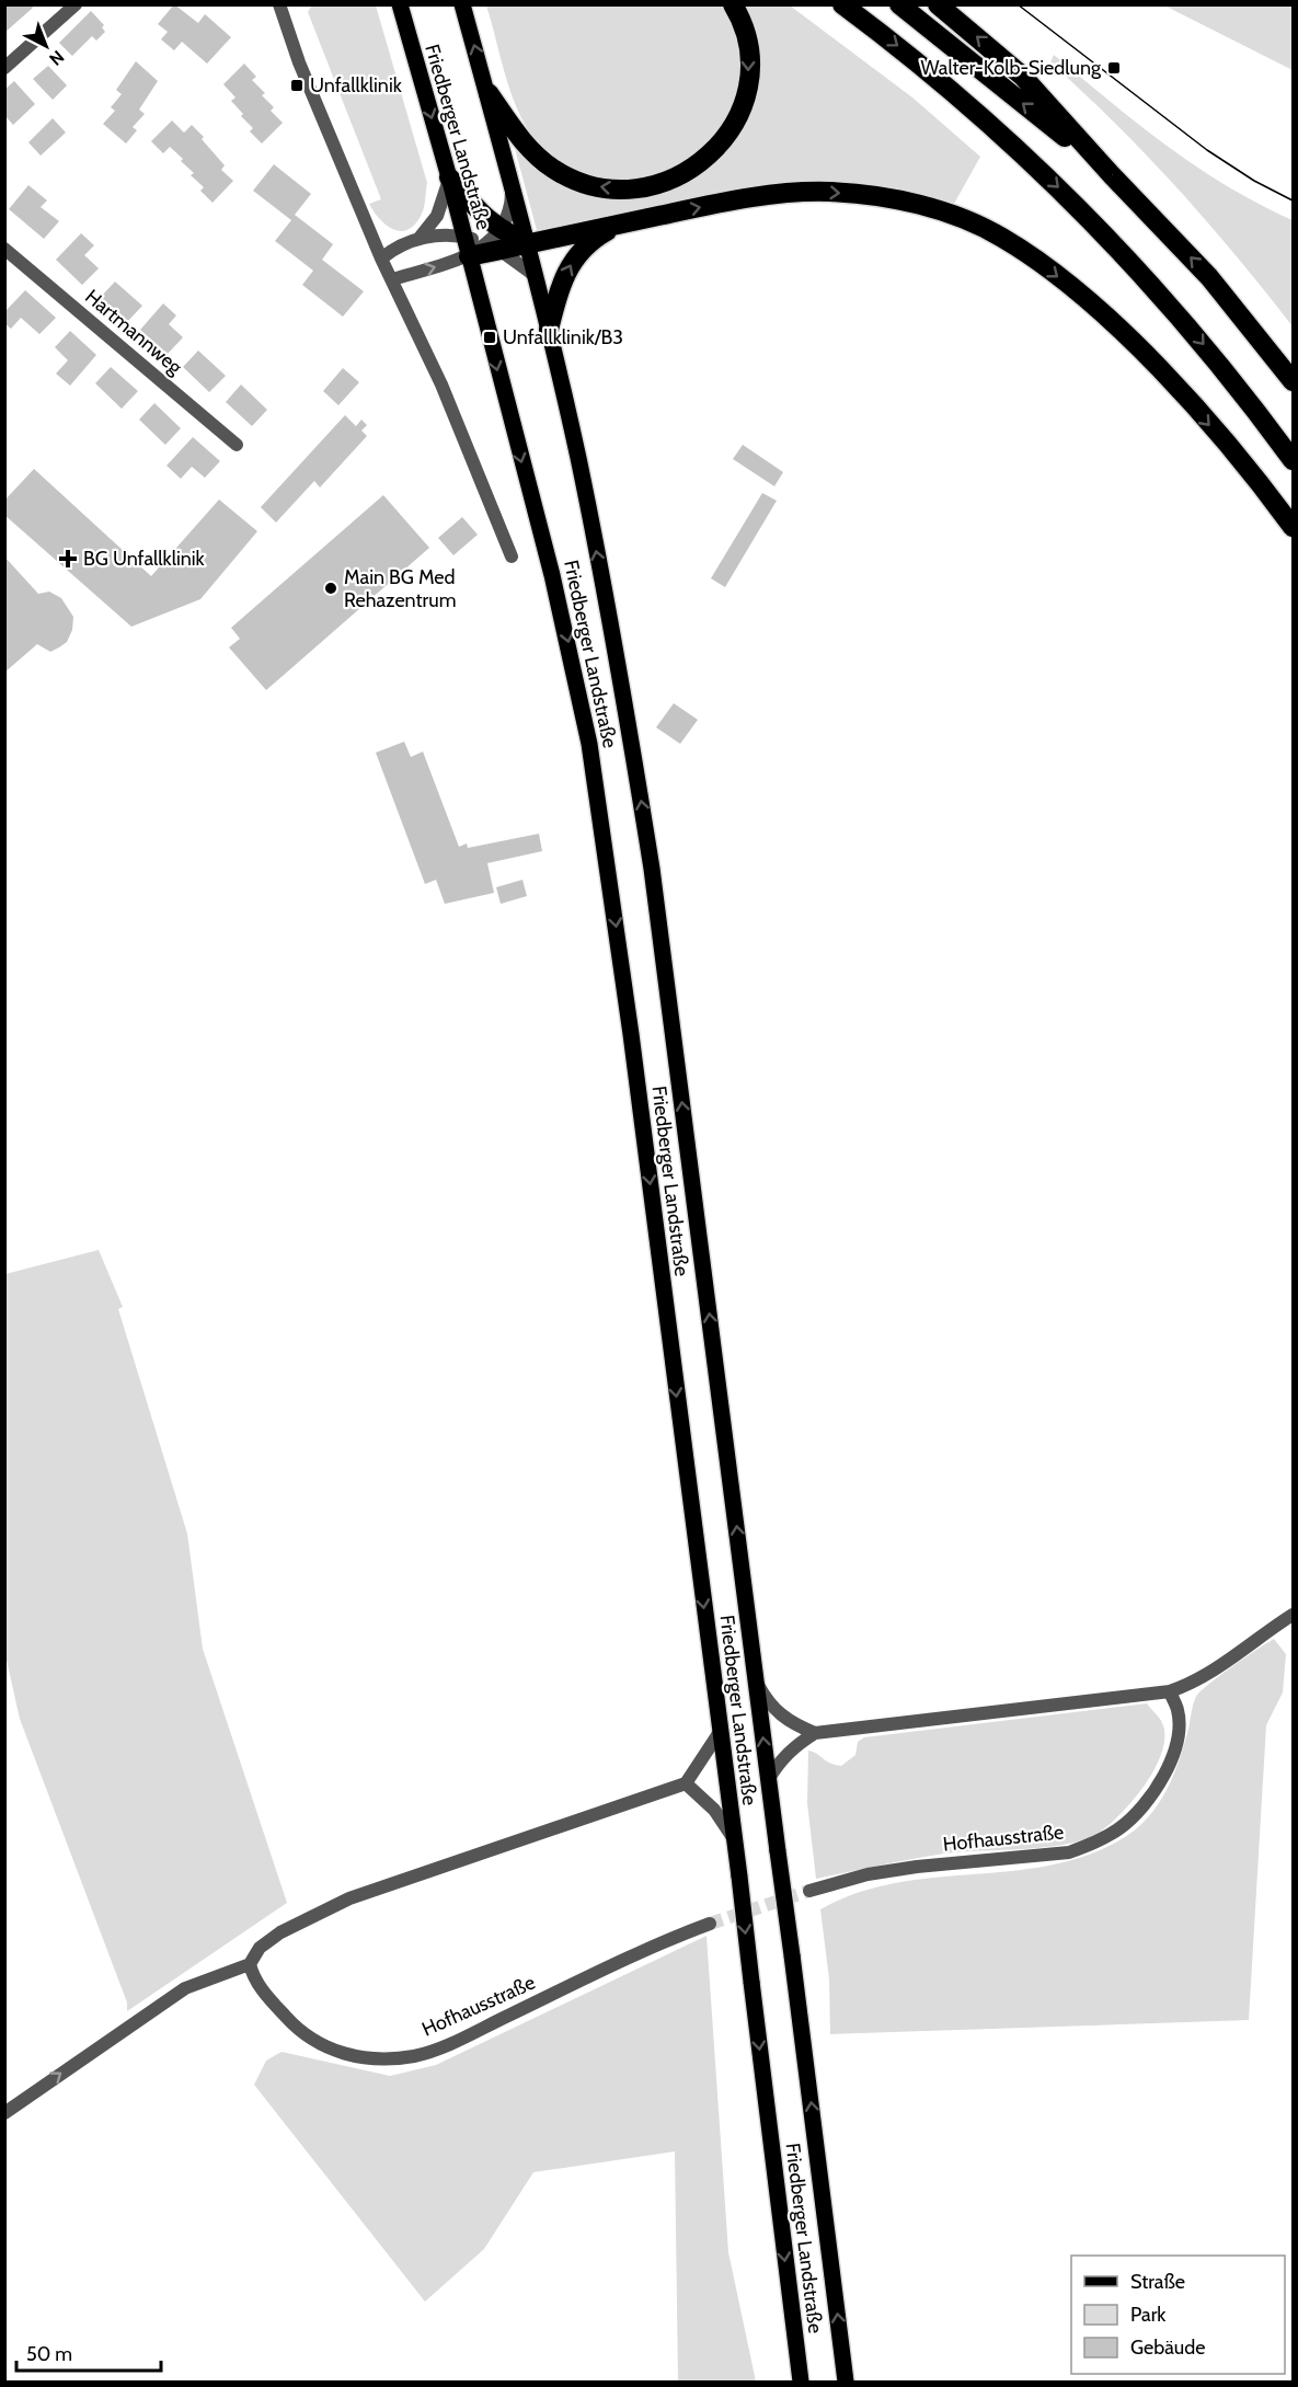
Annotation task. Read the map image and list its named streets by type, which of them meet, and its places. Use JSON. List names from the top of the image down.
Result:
{
  "streets": {
    "main road": ["Friedberger Landstraße"],
    "street": ["Hartmannweg", "Hofhausstraße"]
  },
  "places": {
    "transit": ["Walter-Kolb-Siedlung", "Unfallklinik", "Unfallklinik/B3"],
    "health": ["BG Unfallklinik"],
    "other": ["Main BG Med Rehazentrum"]
  },
  "legend": ["Straße", "Park", "Gebäude"],
  "scale_bar": "50 m",
  "north": "bottom right"
}
